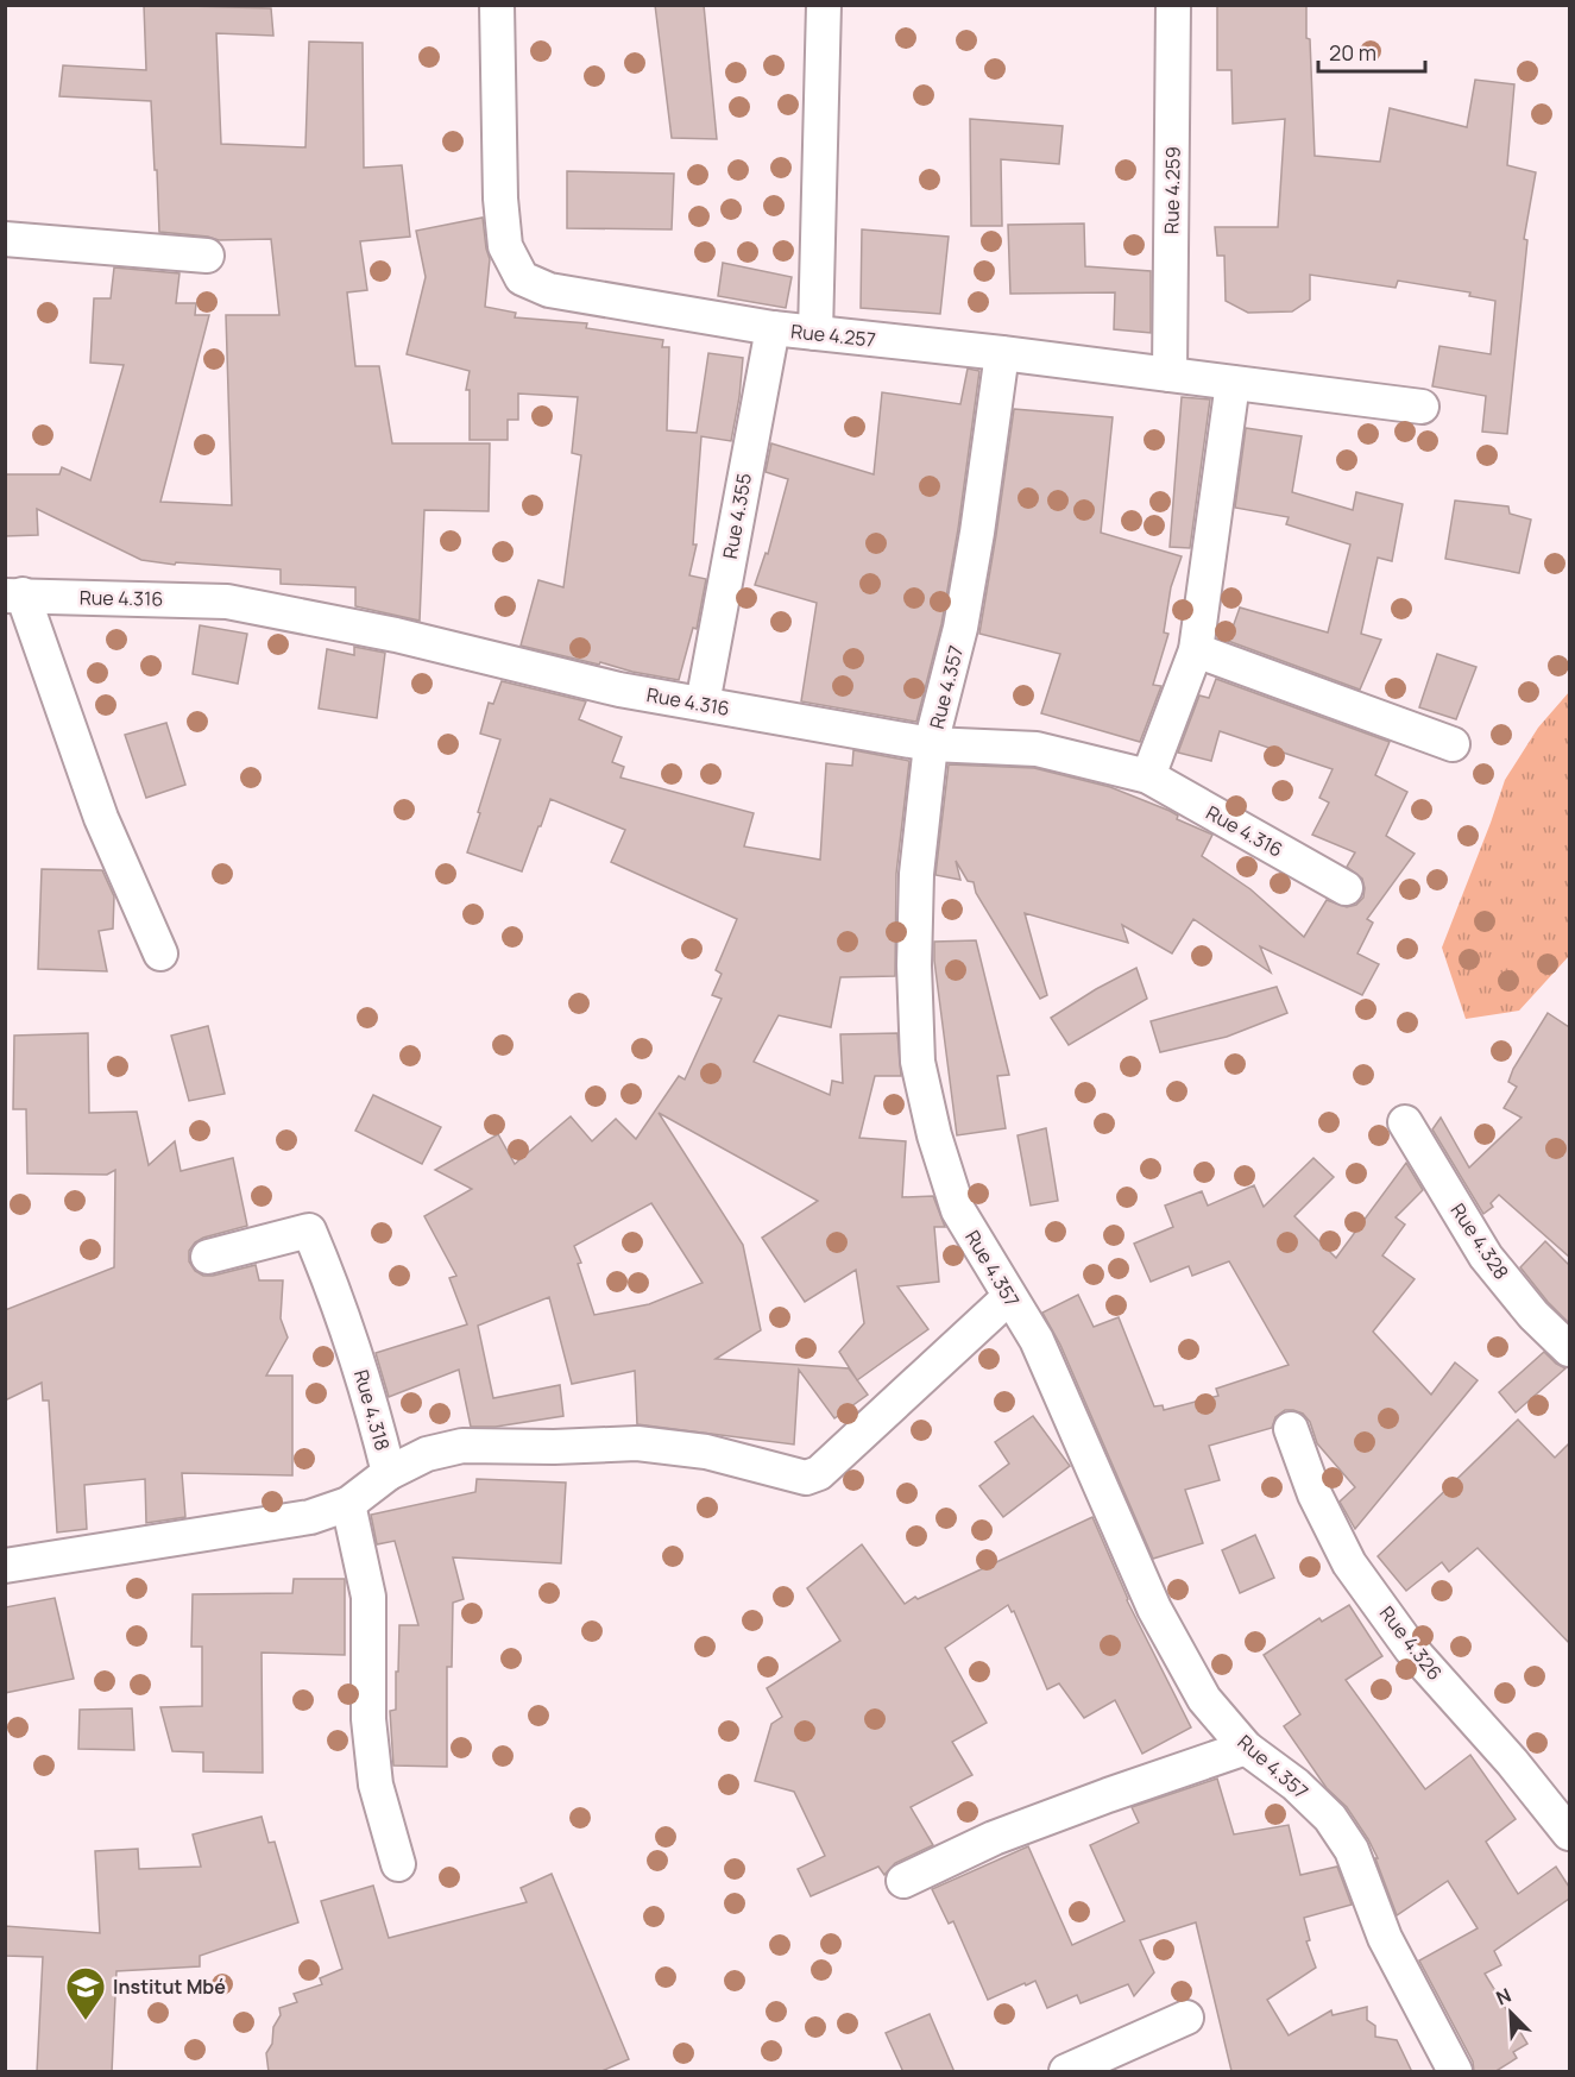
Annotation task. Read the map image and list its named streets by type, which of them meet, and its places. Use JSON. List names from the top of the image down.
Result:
{
  "streets": {
    "street": [
      "Rue 4.259",
      "Rue 4.257",
      "Rue 4.355",
      "Rue 4.316",
      "Rue 4.357",
      "Rue 4.328",
      "Rue 4.318",
      "Rue 4.326"
    ]
  },
  "crossings": [
    ["Rue 4.259", "Rue 4.257"],
    ["Rue 4.257", "Rue 4.355"],
    ["Rue 4.257", "Rue 4.357"],
    ["Rue 4.355", "Rue 4.316"],
    ["Rue 4.316", "Rue 4.357"]
  ],
  "places": {
    "school or university": ["Institut Mbé"]
  },
  "scale_bar": "20 m",
  "north": "top left"
}
